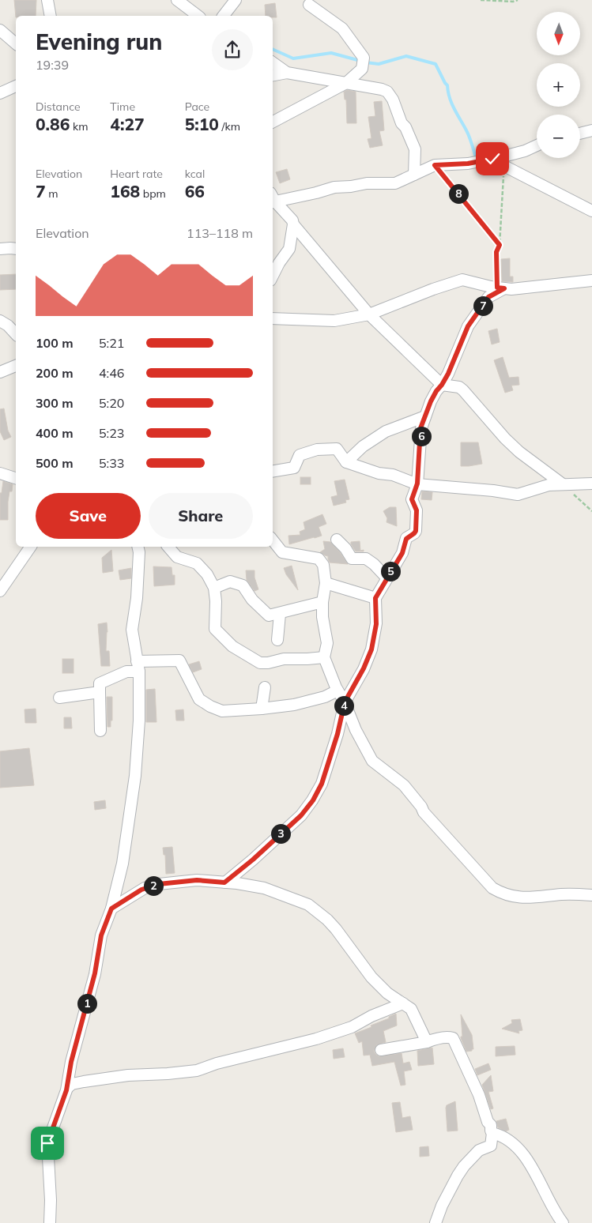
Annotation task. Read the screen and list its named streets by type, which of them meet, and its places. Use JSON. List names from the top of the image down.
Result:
{
  "north": "bottom",
  "page": {
    "map_buttons": ["+", "−"],
    "heading": ["Evening run", "19:39"],
    "stats": [
      ["Distance", "0.86 km"],
      ["Time", "4:27"],
      ["Pace", "5:10 /km"],
      ["Elevation", "7 m"],
      ["Heart rate", "168 bpm"],
      ["kcal", "66"]
    ],
    "pins": [
      "8",
      "7",
      "6",
      "5",
      "4",
      "3",
      "2",
      "1"
    ],
    "chart": ["Elevation", "113–118 m"],
    "list": [
      {
        "name": "100 m",
        "note": "5:21"
      },
      {
        "name": "200 m",
        "note": "4:46"
      },
      {
        "name": "300 m",
        "note": "5:20"
      },
      {
        "name": "400 m",
        "note": "5:23"
      },
      {
        "name": "500 m",
        "note": "5:33"
      }
    ],
    "buttons": ["Save", "Share"]
  }
}
